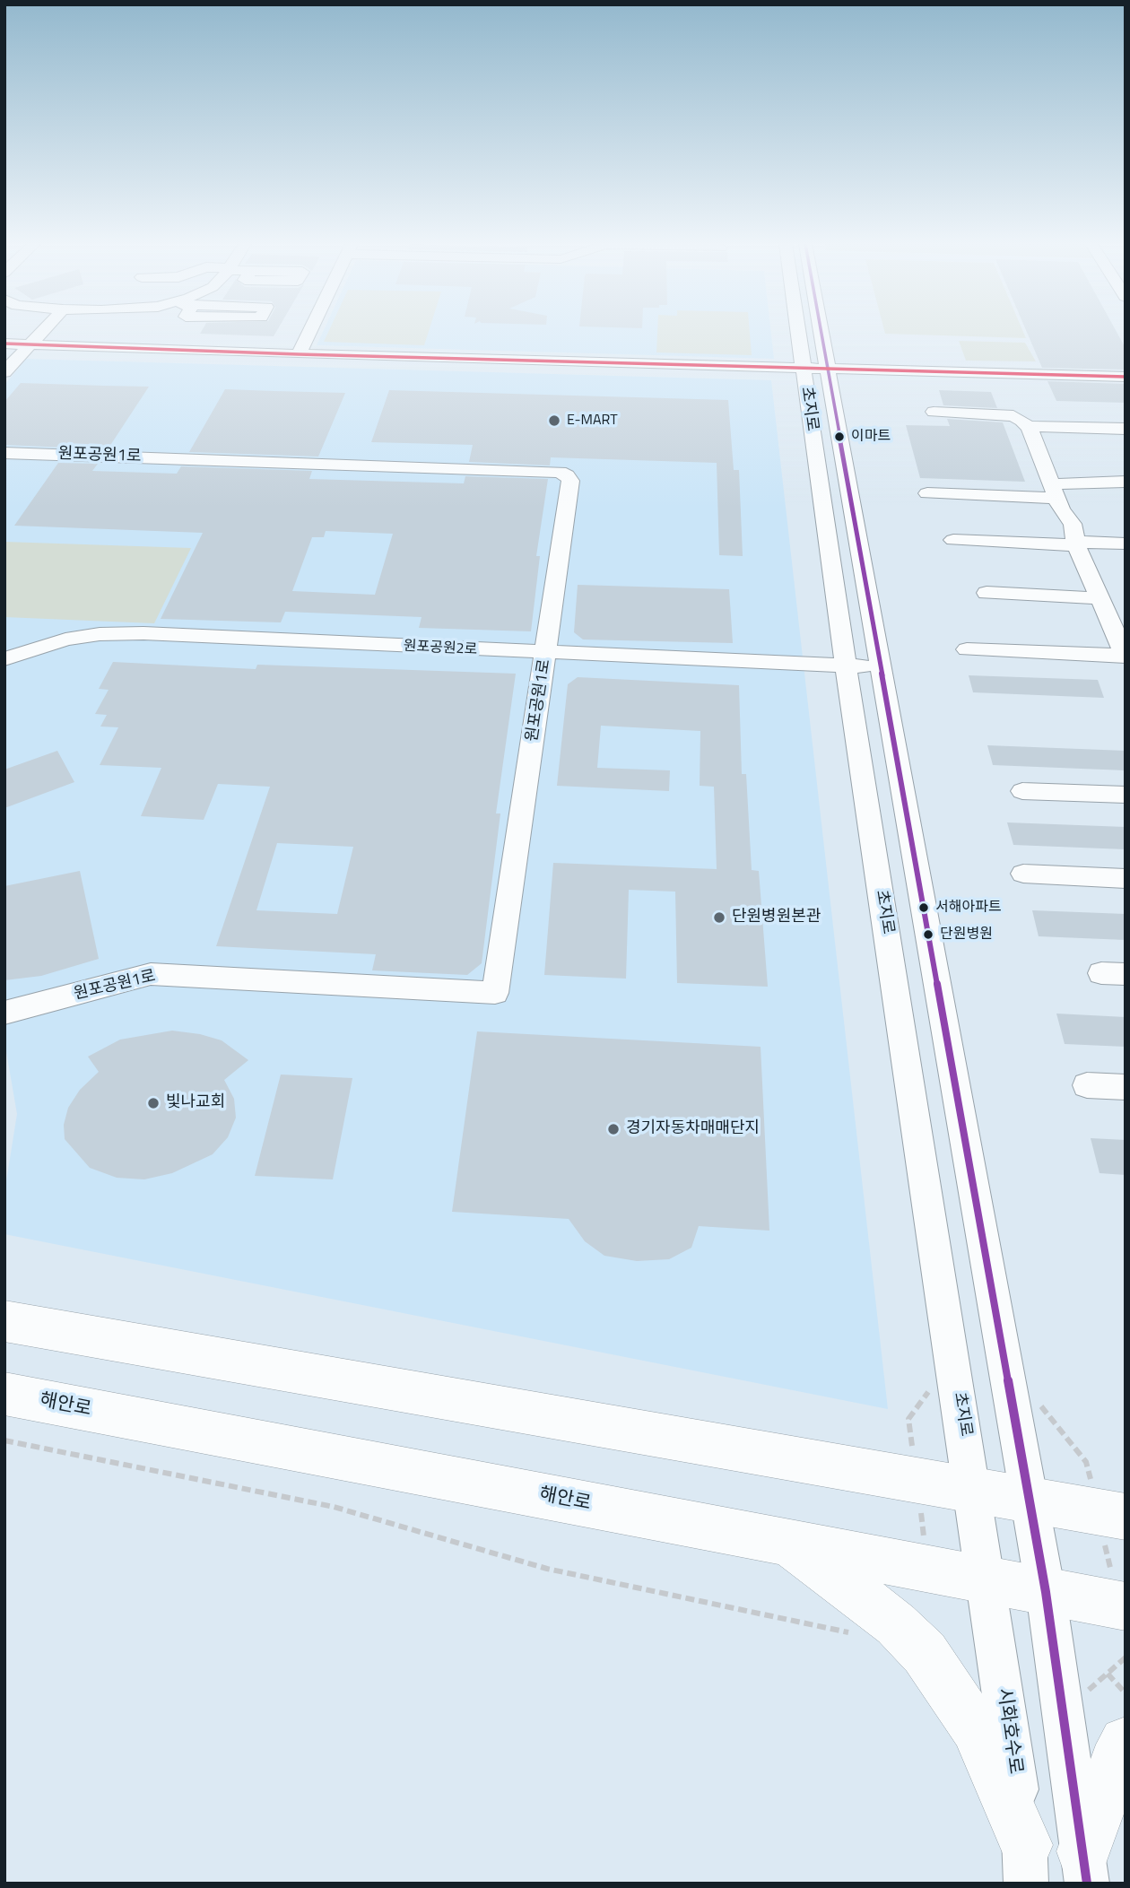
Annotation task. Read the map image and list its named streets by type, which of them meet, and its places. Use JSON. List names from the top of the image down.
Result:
{
  "streets": {
    "main road": ["해안로"],
    "street": [
      "초지로",
      "원포공원1로",
      "원포공원2로",
      "시화호수로"
    ]
  },
  "crossings": [
    ["초지로", "원포공원2로"],
    ["초지로", "해안로"],
    ["초지로", "시화호수로"],
    ["원포공원1로", "원포공원2로"],
    ["해안로", "시화호수로"]
  ],
  "places": [
    "E-MART",
    "이마트",
    "서해아파트",
    "단원병원본관",
    "단원병원",
    "빛나교회",
    "경기자동차매매단지"
  ]
}
